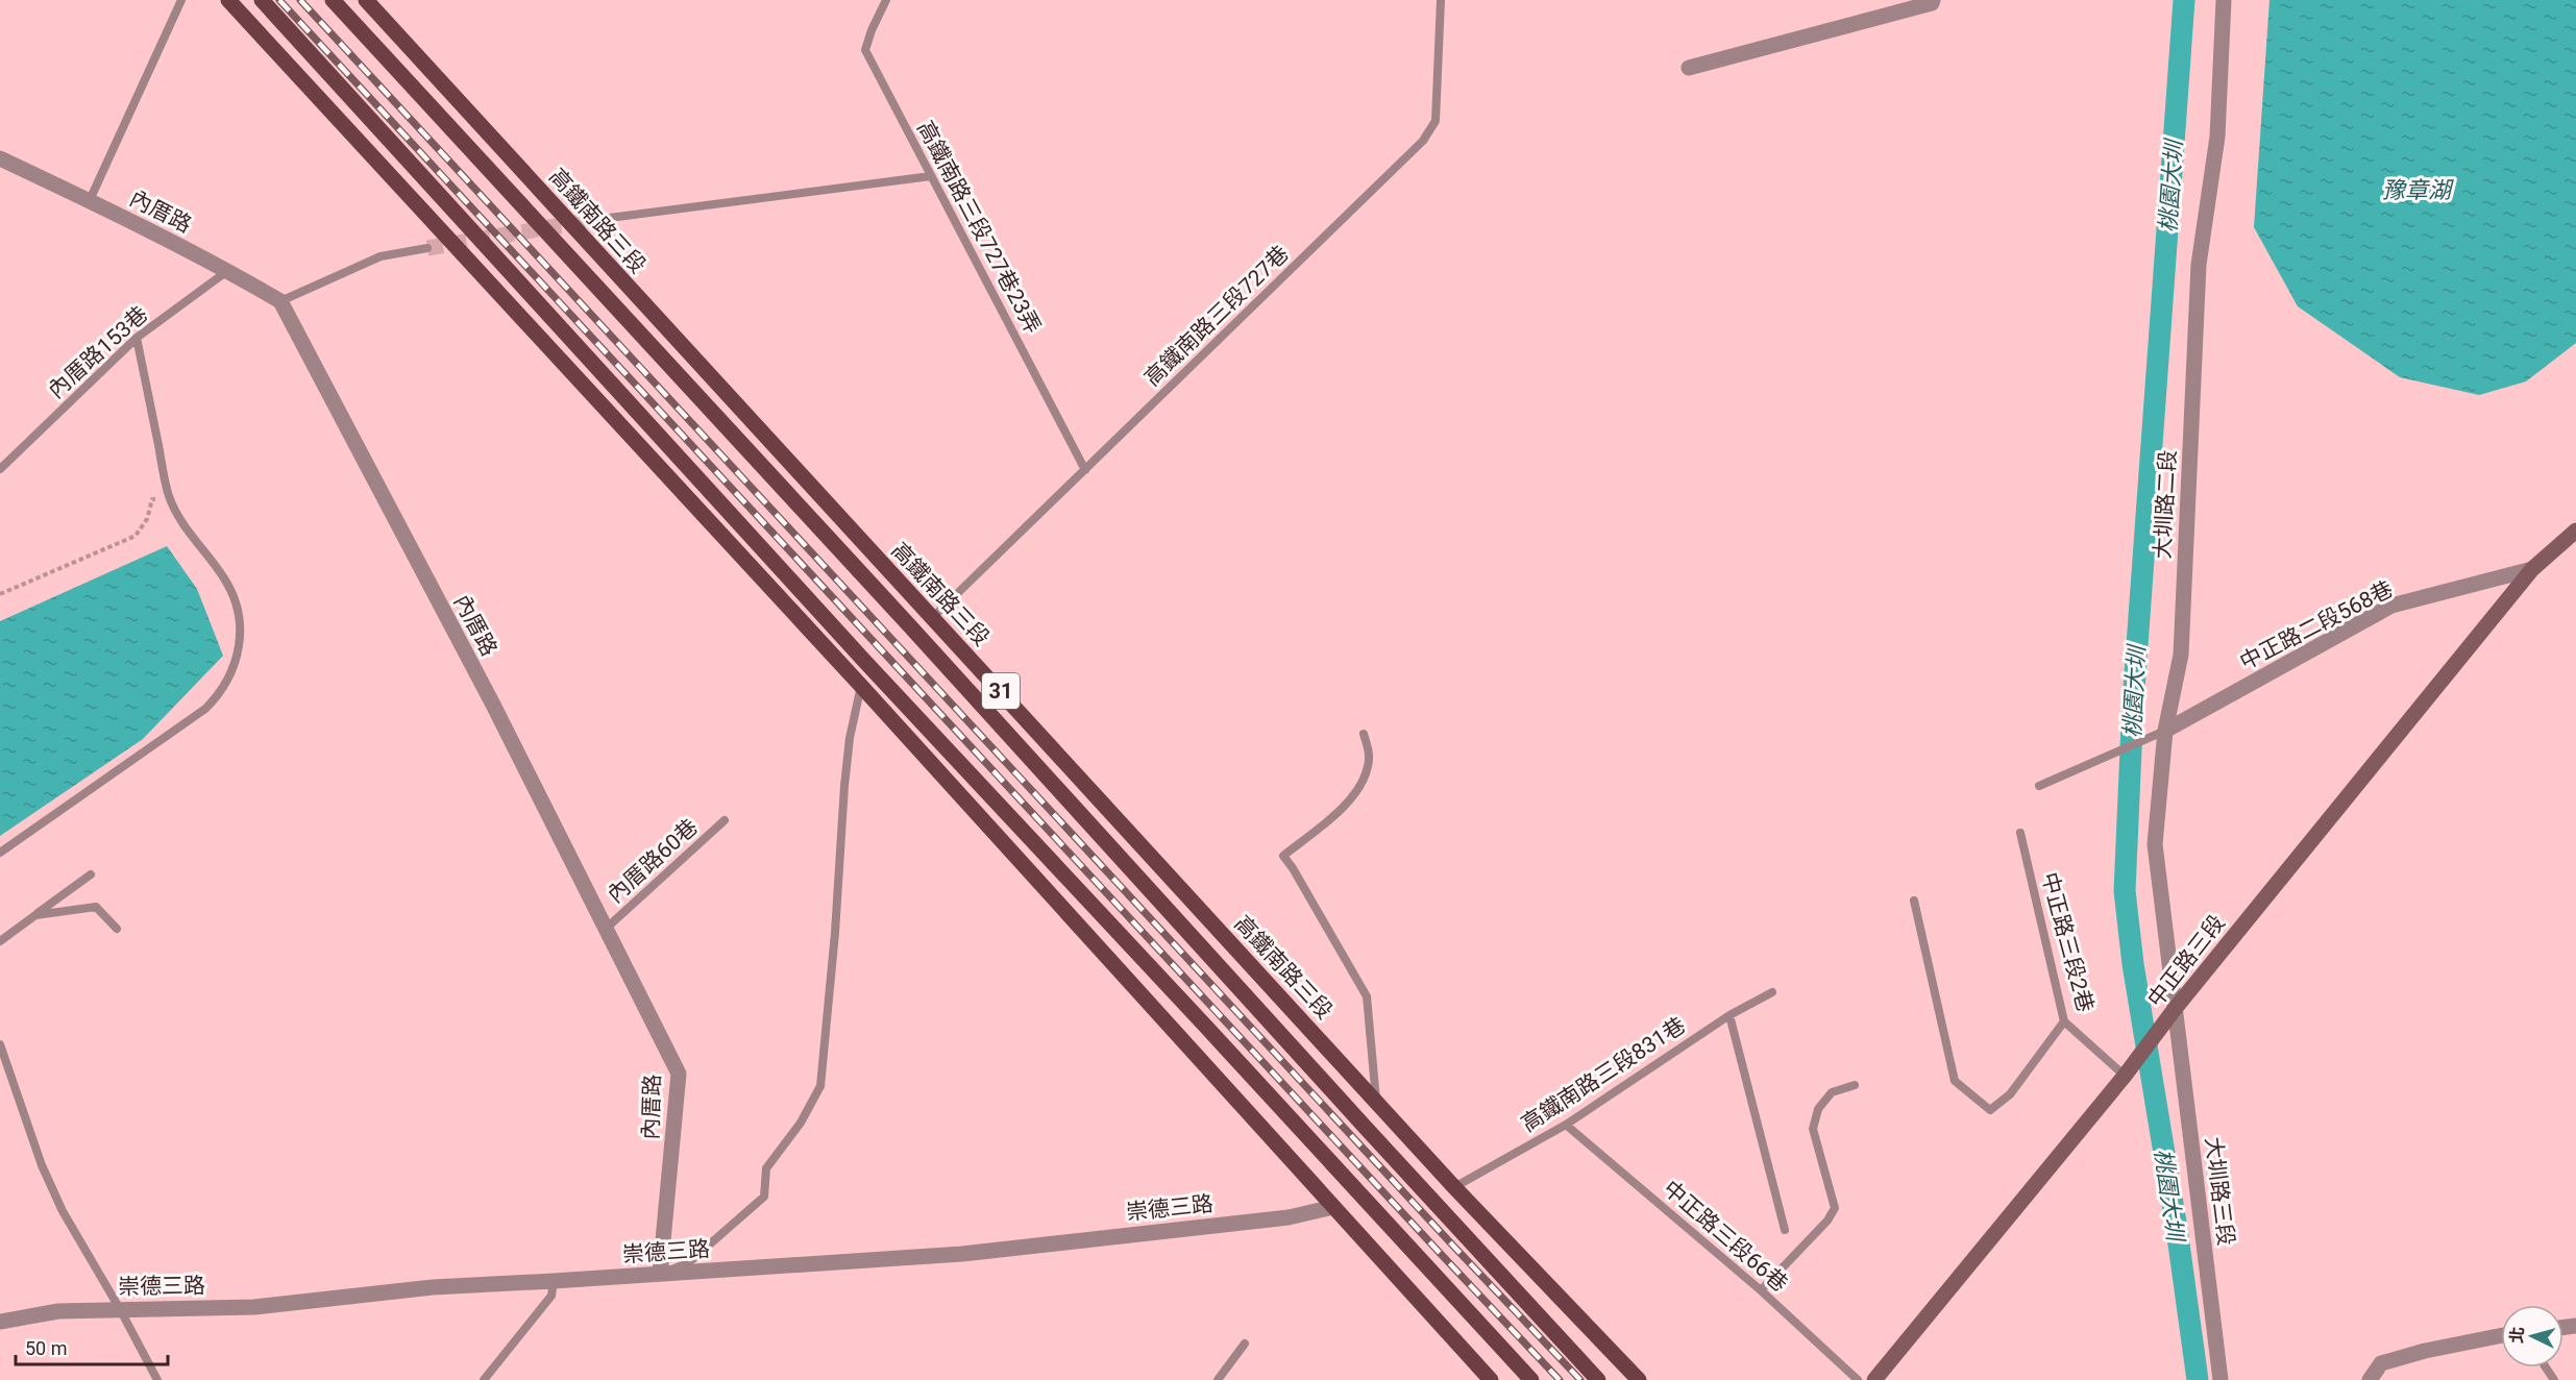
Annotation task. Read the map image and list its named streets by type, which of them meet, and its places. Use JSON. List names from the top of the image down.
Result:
{
  "streets": {
    "main road": ["高鐵南路三段", "31", "中正路三段"],
    "street": [
      "內厝路",
      "大圳路二段",
      "中正路二段568巷",
      "大圳路三段",
      "崇德三路"
    ],
    "lane": [
      "高鐵南路三段727巷23弄",
      "高鐵南路三段727巷",
      "內厝路153巷",
      "內厝路60巷",
      "中正路三段2巷",
      "高鐵南路三段831巷",
      "中正路三段66巷"
    ]
  },
  "crossings": [
    ["內厝路", "內厝路153巷"],
    ["內厝路", "內厝路60巷"],
    ["內厝路", "崇德三路"],
    ["高鐵南路三段", "高鐵南路三段727巷"],
    ["高鐵南路三段", "高鐵南路三段831巷"],
    ["高鐵南路三段727巷23弄", "高鐵南路三段727巷"],
    ["大圳路二段", "中正路二段568巷"],
    ["大圳路二段", "中正路三段"],
    ["大圳路二段", "大圳路三段"],
    ["中正路二段568巷", "中正路三段"],
    ["中正路三段2巷", "中正路三段"],
    ["中正路三段", "大圳路三段"],
    ["高鐵南路三段831巷", "中正路三段66巷"]
  ],
  "water": ["桃園大圳", "豫章湖"],
  "scale_bar": "50 m",
  "north": "left"
}
